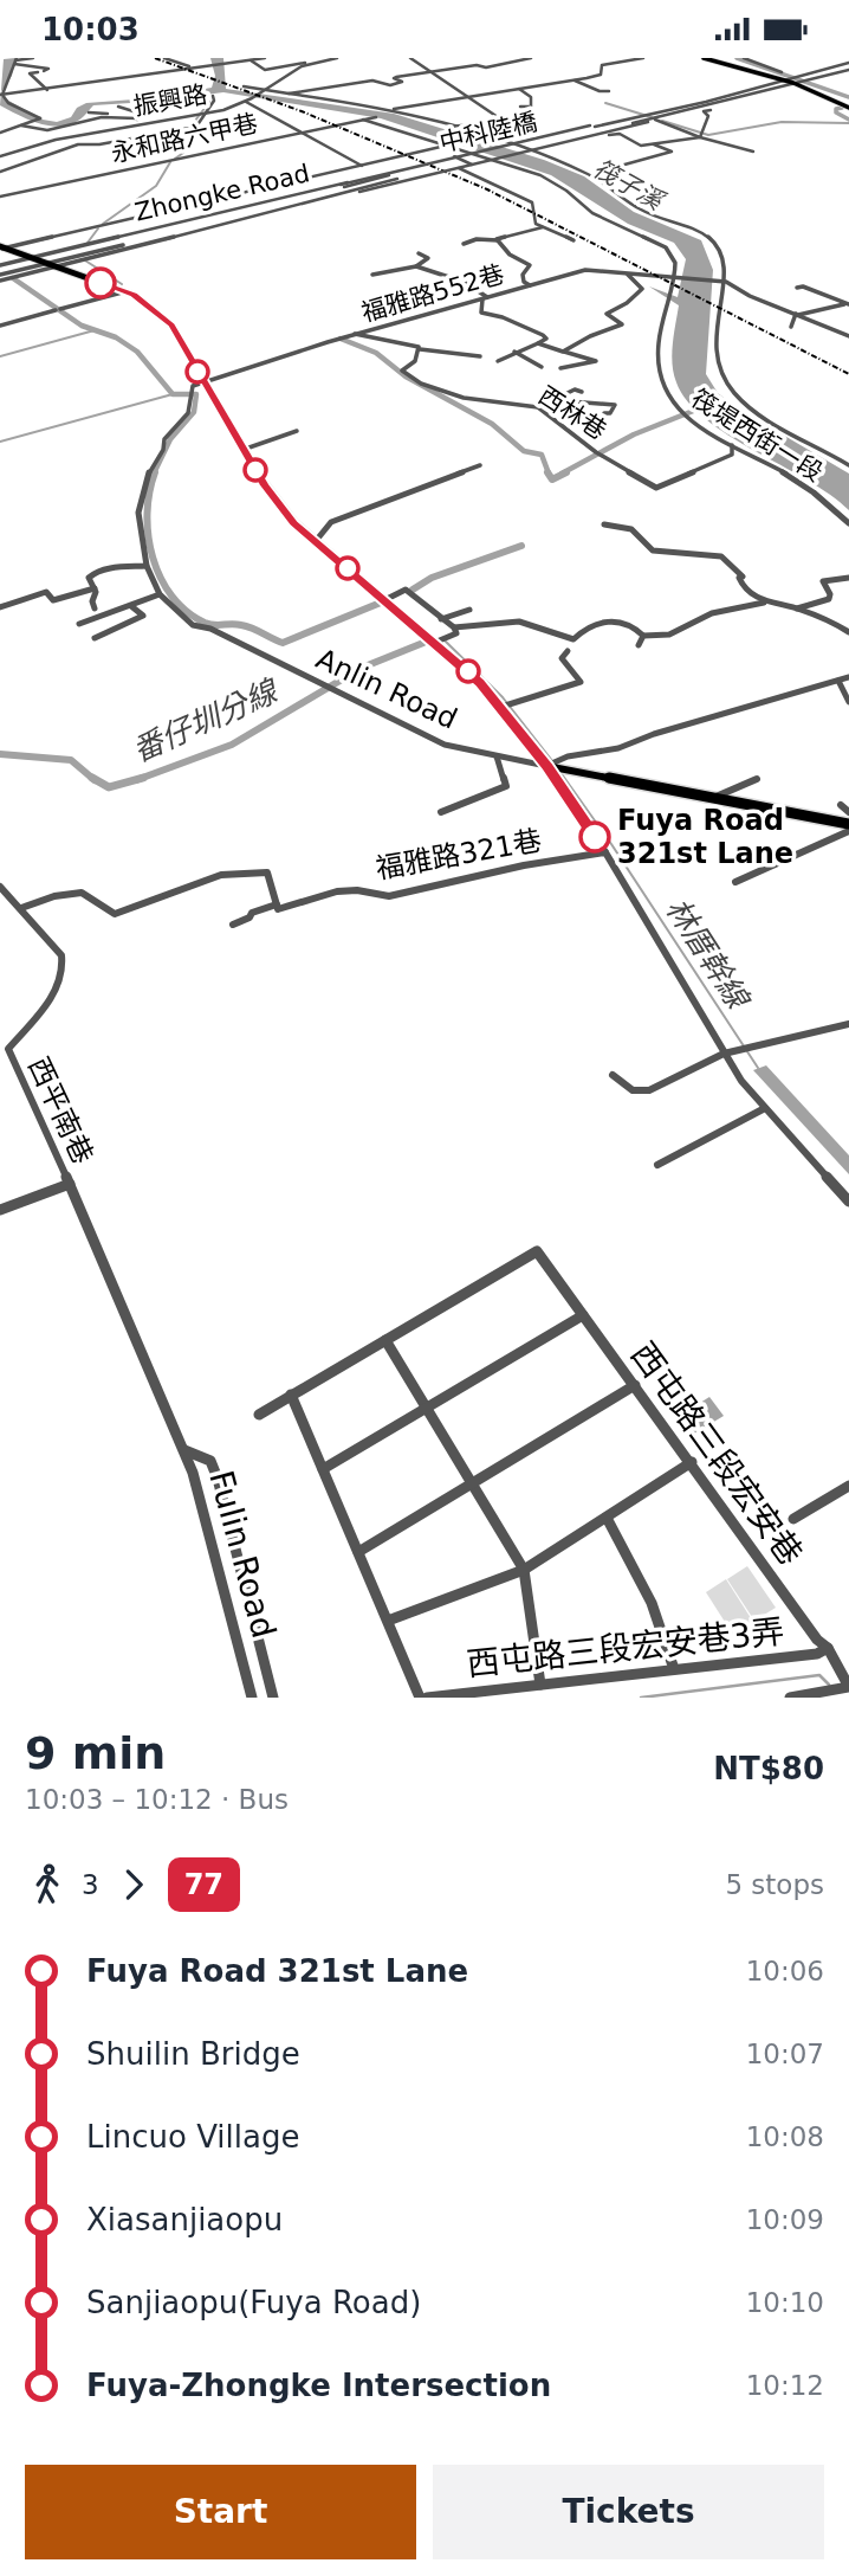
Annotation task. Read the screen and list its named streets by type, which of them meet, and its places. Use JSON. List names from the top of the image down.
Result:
{
  "streets": {
    "main road": ["Anlin Road"],
    "street": [
      "振興路",
      "中科陸橋",
      "永和路六甲巷",
      "Zhongke Road",
      "福雅路552巷",
      "西林巷",
      "筏堤西街一段",
      "福雅路321巷",
      "西平南巷",
      "西屯路三段宏安巷",
      "Fulin Road",
      "西屯路三段宏安巷3弄"
    ]
  },
  "crossings": [
    ["中科陸橋", "Zhongke Road"],
    ["福雅路552巷", "西林巷"],
    ["福雅路552巷", "筏堤西街一段"],
    ["福雅路552巷", "Anlin Road"],
    ["西林巷", "筏堤西街一段"],
    ["西平南巷", "Fulin Road"],
    ["西屯路三段宏安巷", "西屯路三段宏安巷3弄"]
  ],
  "water": ["筏子溪", "番仔圳分線", "林厝幹線"],
  "places": ["Fuya Road 321st Lane"],
  "lines": ["bus line 77"],
  "page": {
    "status": "10:03",
    "heading": ["9 min", "10:03 – 10:12 · Bus", "NT$80"],
    "legs": ["3", "77", "5 stops"],
    "list": [
      {
        "name": "Fuya Road 321st Lane",
        "value": "10:06"
      },
      {
        "name": "Shuilin Bridge",
        "value": "10:07"
      },
      {
        "name": "Lincuo Village",
        "value": "10:08"
      },
      {
        "name": "Xiasanjiaopu",
        "value": "10:09"
      },
      {
        "name": "Sanjiaopu(Fuya Road)",
        "value": "10:10"
      },
      {
        "name": "Fuya-Zhongke Intersection",
        "value": "10:12"
      }
    ],
    "buttons": ["Start", "Tickets"]
  }
}
